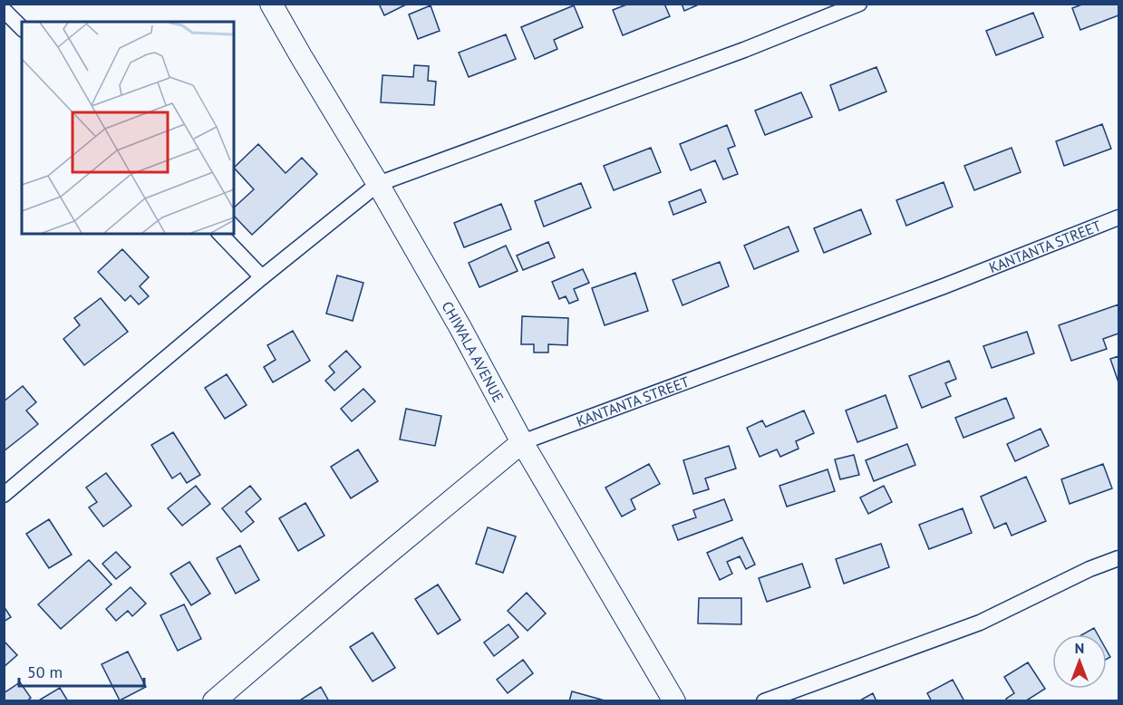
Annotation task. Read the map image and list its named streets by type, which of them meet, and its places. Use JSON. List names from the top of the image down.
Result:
{
  "streets": {
    "main road": ["KANTANTA STREET", "CHIWALA AVENUE"]
  },
  "crossings": [
    ["KANTANTA STREET", "CHIWALA AVENUE"]
  ],
  "scale_bar": "50 m",
  "north": "top"
}
